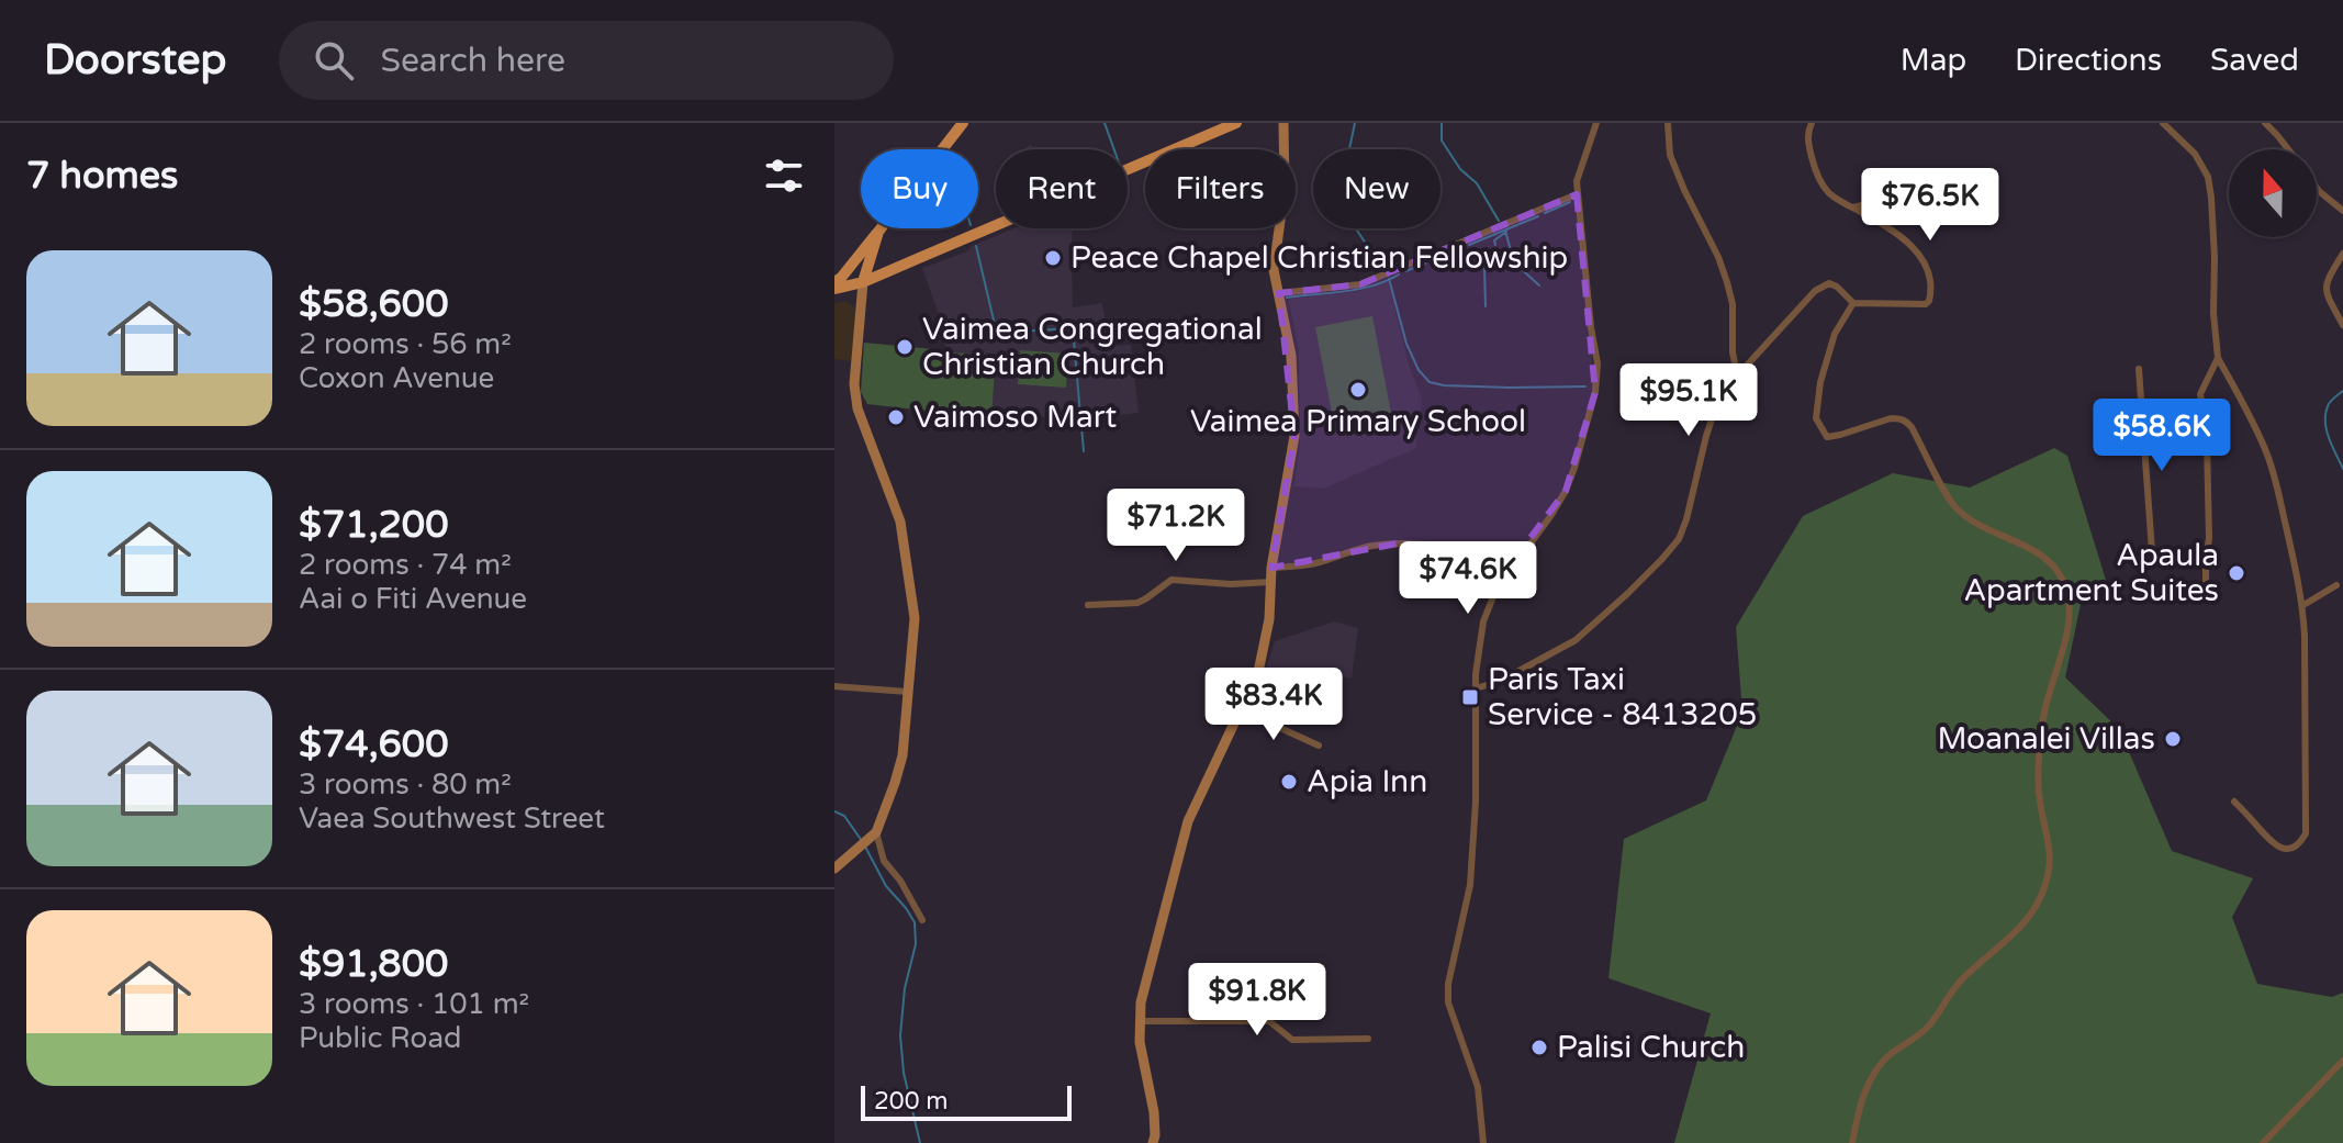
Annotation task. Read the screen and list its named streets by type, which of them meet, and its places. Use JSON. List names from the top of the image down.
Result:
{
  "places": {
    "other": [
      "Peace Chapel Christian Fellowship",
      "Vaimea Congregational Christian Church",
      "Vaimea Primary School",
      "Vaimoso Mart",
      "Apaula Apartment Suites",
      "Moanalei Villas",
      "Apia Inn",
      "Palisi Church"
    ],
    "transit": ["Paris Taxi Service - 8413205"]
  },
  "scale_bar": "200 m",
  "north": "top",
  "page": {
    "header": "Doorstep",
    "search": "Search here",
    "nav": ["Map", "Directions", "Saved"],
    "heading": "7 homes",
    "chip": [
      "Buy",
      "Rent",
      "Filters",
      "New"
    ],
    "price": [
      "$76.5K",
      "$95.1K",
      "$58.6K",
      "$71.2K",
      "$74.6K",
      "$83.4K",
      "$91.8K"
    ],
    "list": [
      {
        "name": "$58,600",
        "note": "2 rooms · 56 m² · Coxon Avenue"
      },
      {
        "name": "$71,200",
        "note": "2 rooms · 74 m² · Aai o Fiti Avenue"
      },
      {
        "name": "$74,600",
        "note": "3 rooms · 80 m² · Vaea Southwest Street"
      },
      {
        "name": "$91,800",
        "note": "3 rooms · 101 m² · Public Road"
      }
    ],
    "scale": "200 m"
  }
}
